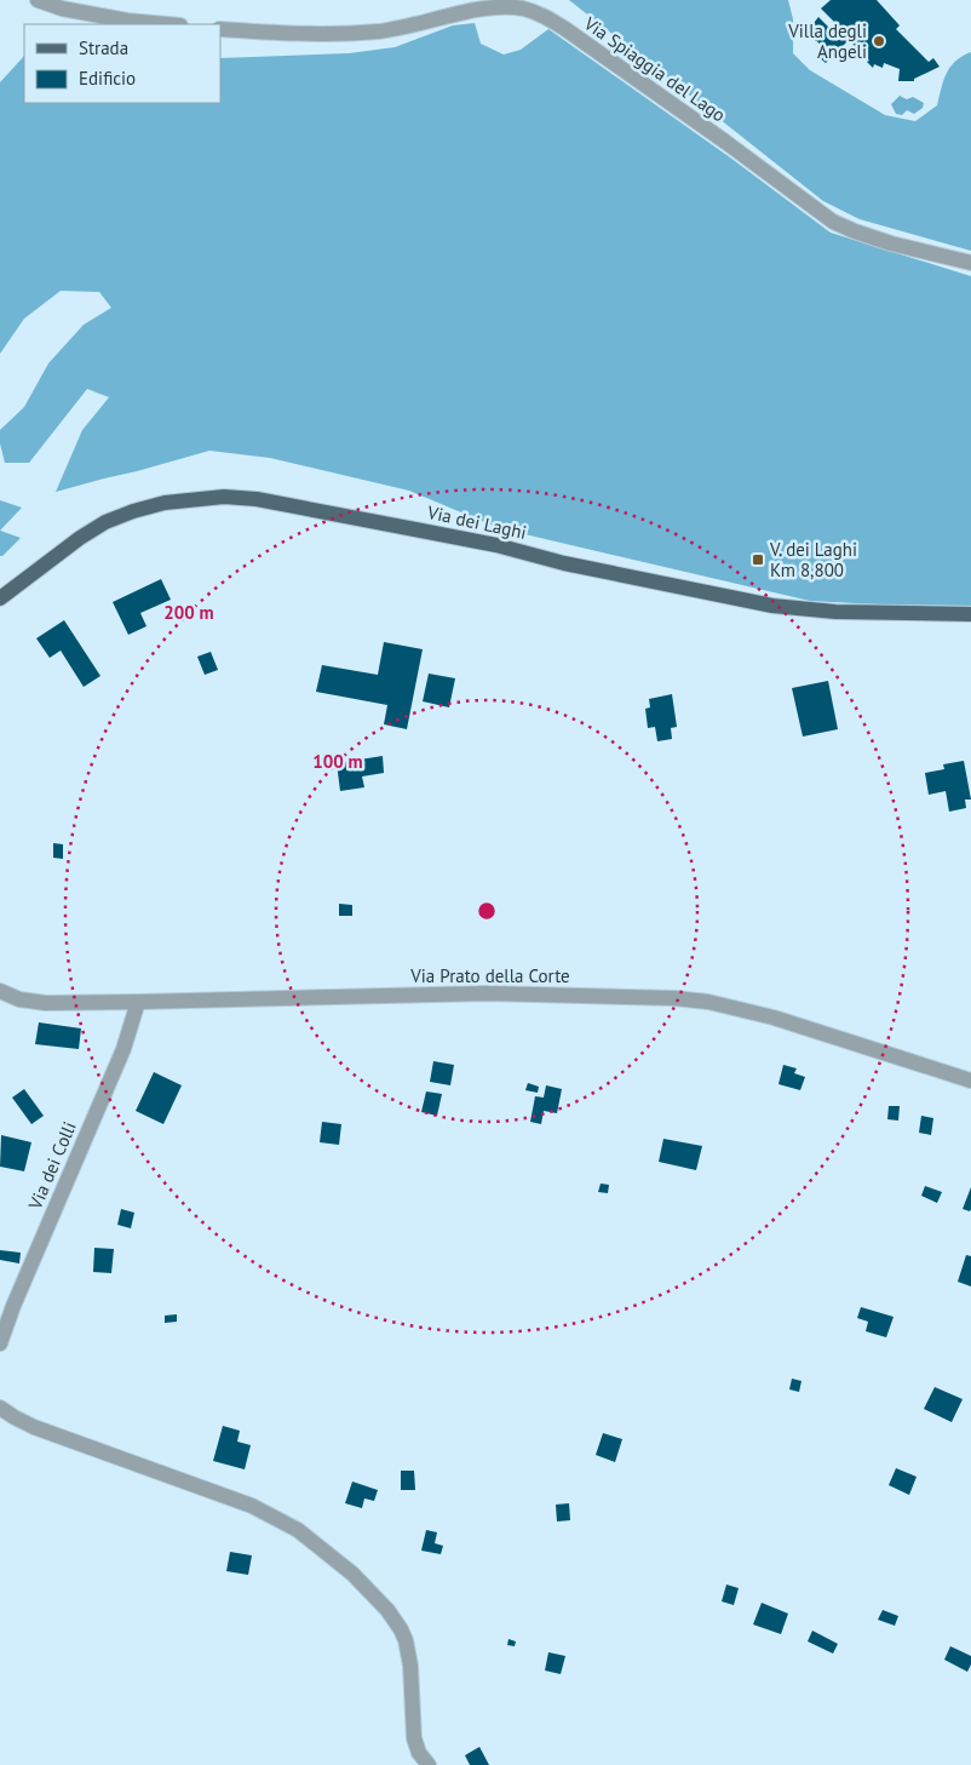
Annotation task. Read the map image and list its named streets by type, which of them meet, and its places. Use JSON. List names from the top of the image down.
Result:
{
  "streets": {
    "main road": ["Via dei Laghi"],
    "street": ["Via Spiaggia del Lago", "Via Prato della Corte", "Via dei Colli"]
  },
  "crossings": [
    ["Via Prato della Corte", "Via dei Colli"]
  ],
  "places": {
    "other": ["Villa degli Angeli"],
    "transit": ["V. dei Laghi Km 8,800"]
  },
  "legend": ["Strada", "Edificio"],
  "rings": ["200 m", "100 m"]
}
